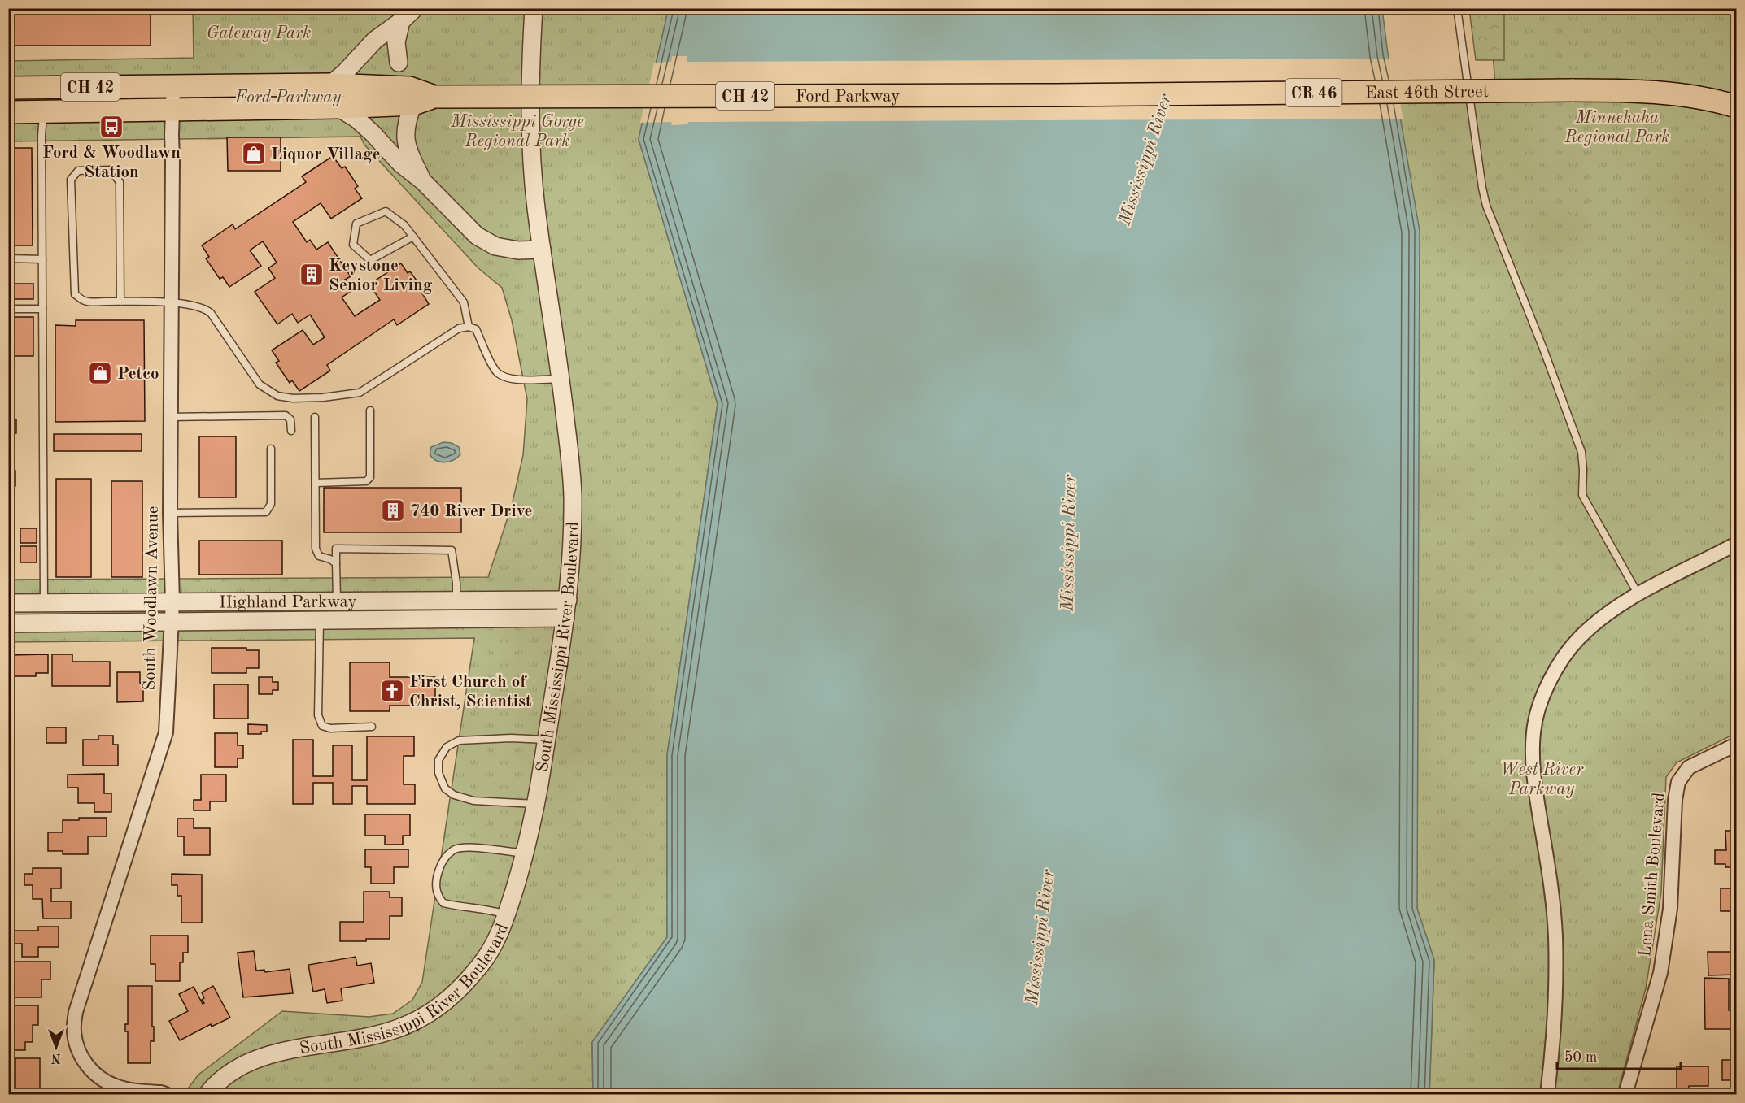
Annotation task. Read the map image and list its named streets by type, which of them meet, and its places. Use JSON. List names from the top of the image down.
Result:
{
  "streets": {
    "main road": [
      "CH 42",
      "East 46th Street",
      "CR 46",
      "Ford Parkway"
    ],
    "street": [
      "South Woodlawn Avenue",
      "Highland Parkway",
      "South Mississippi River Boulevard",
      "Lena Smith Boulevard"
    ]
  },
  "crossings": [
    ["East 46th Street", "Ford Parkway"],
    ["Ford Parkway", "South Woodlawn Avenue"],
    ["South Woodlawn Avenue", "Highland Parkway"],
    ["Highland Parkway", "South Mississippi River Boulevard"]
  ],
  "water": ["Mississippi River"],
  "parks": [
    "Gateway Park",
    "Ford Parkway",
    "Minnehaha Regional Park",
    "Mississippi Gorge Regional Park",
    "West River Parkway"
  ],
  "places": {
    "bus stop": ["Ford & Woodlawn Station"],
    "shop": ["Liquor Village", "Petco"],
    "building": ["Keystone Senior Living", "740 River Drive"],
    "church": ["First Church of Christ, Scientist"]
  },
  "scale_bar": "50 m",
  "north": "bottom"
}
